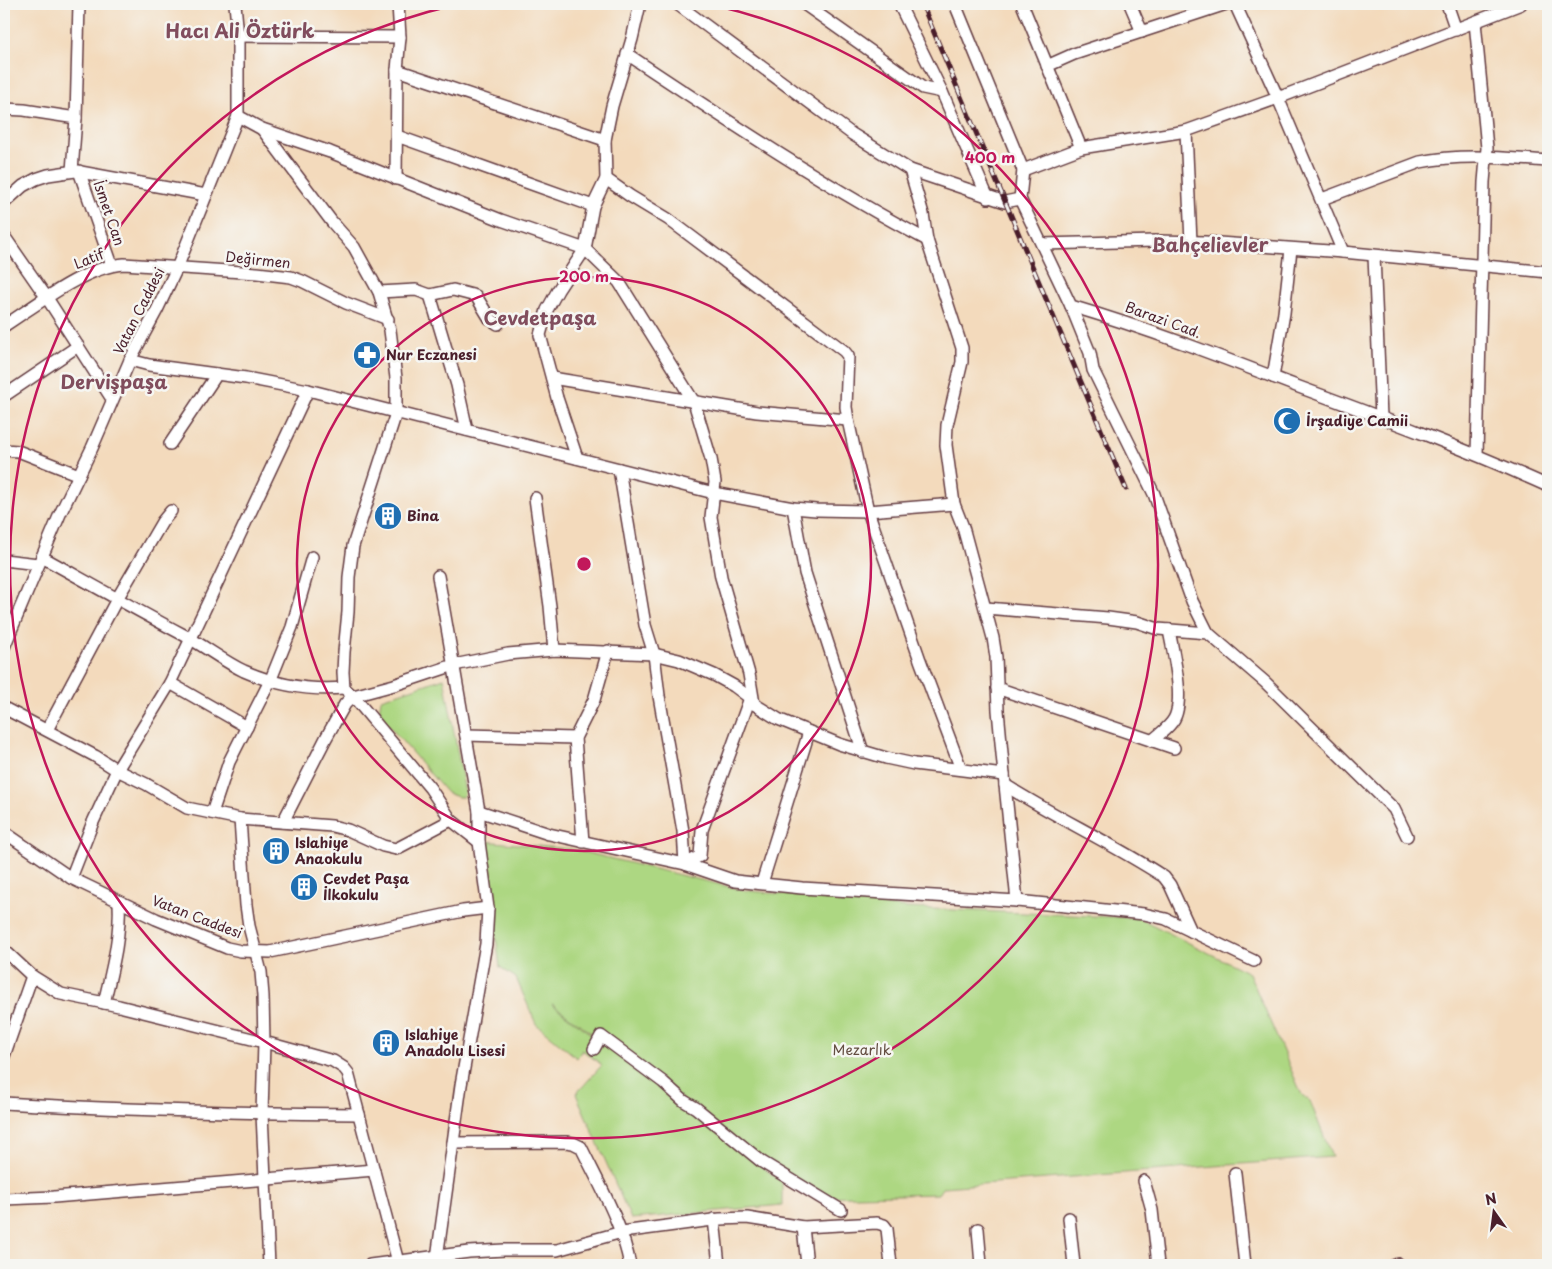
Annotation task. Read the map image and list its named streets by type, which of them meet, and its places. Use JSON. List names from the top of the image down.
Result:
{
  "streets": {
    "street": [
      "İsmet Can",
      "Latif",
      "Değirmen",
      "Vatan Caddesi",
      "Barazi Cad."
    ]
  },
  "crossings": [
    ["İsmet Can", "Latif"],
    ["Latif", "Değirmen"],
    ["Latif", "Vatan Caddesi"],
    ["Değirmen", "Vatan Caddesi"]
  ],
  "districts": [
    "Hacı Ali Öztürk",
    "Bahçelievler",
    "Cevdetpaşa",
    "Dervişpaşa"
  ],
  "parks": ["Mezarlık"],
  "places": {
    "pharmacy": ["Nur Eczanesi"],
    "mosque": ["İrşadiye Camii"],
    "building": [
      "Bina",
      "Islahiye Anaokulu",
      "Cevdet Paşa İlkokulu",
      "Islahiye Anadolu Lisesi"
    ]
  },
  "north": "top",
  "rings": ["400 m", "200 m"]
}
